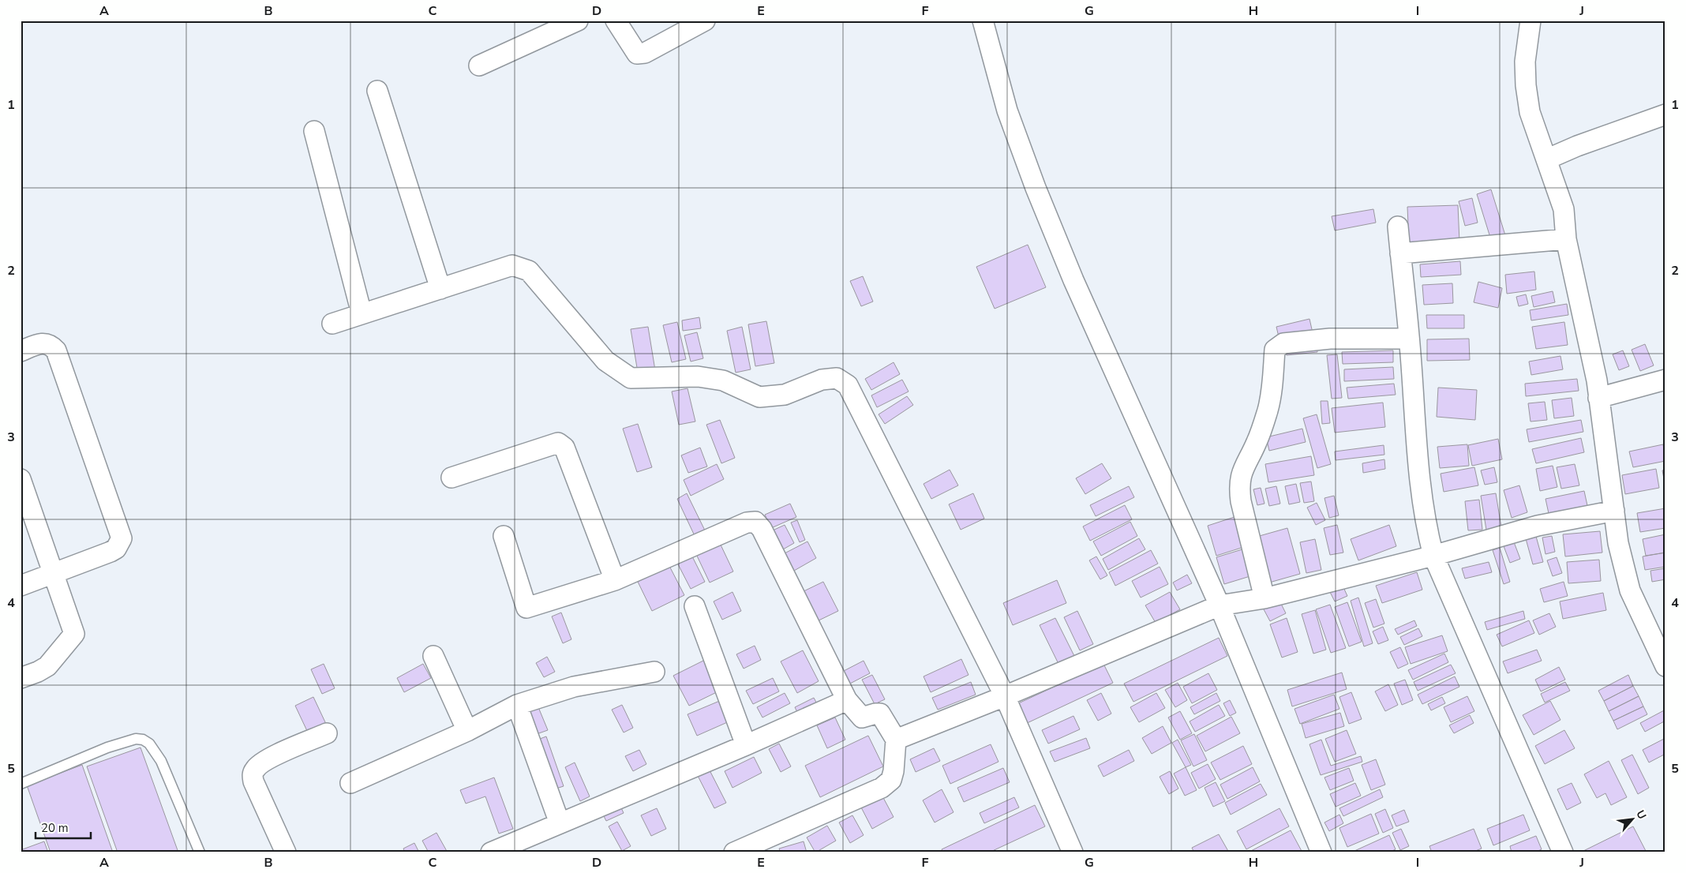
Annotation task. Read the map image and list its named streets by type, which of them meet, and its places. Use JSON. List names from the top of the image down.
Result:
{
  "scale_bar": "20 m",
  "north": "top right",
  "grid": {
    "columns": [
      "A",
      "B",
      "C",
      "D",
      "E",
      "F",
      "G",
      "H",
      "I",
      "J"
    ],
    "rows": [
      "1",
      "2",
      "3",
      "4",
      "5"
    ]
  }
}
